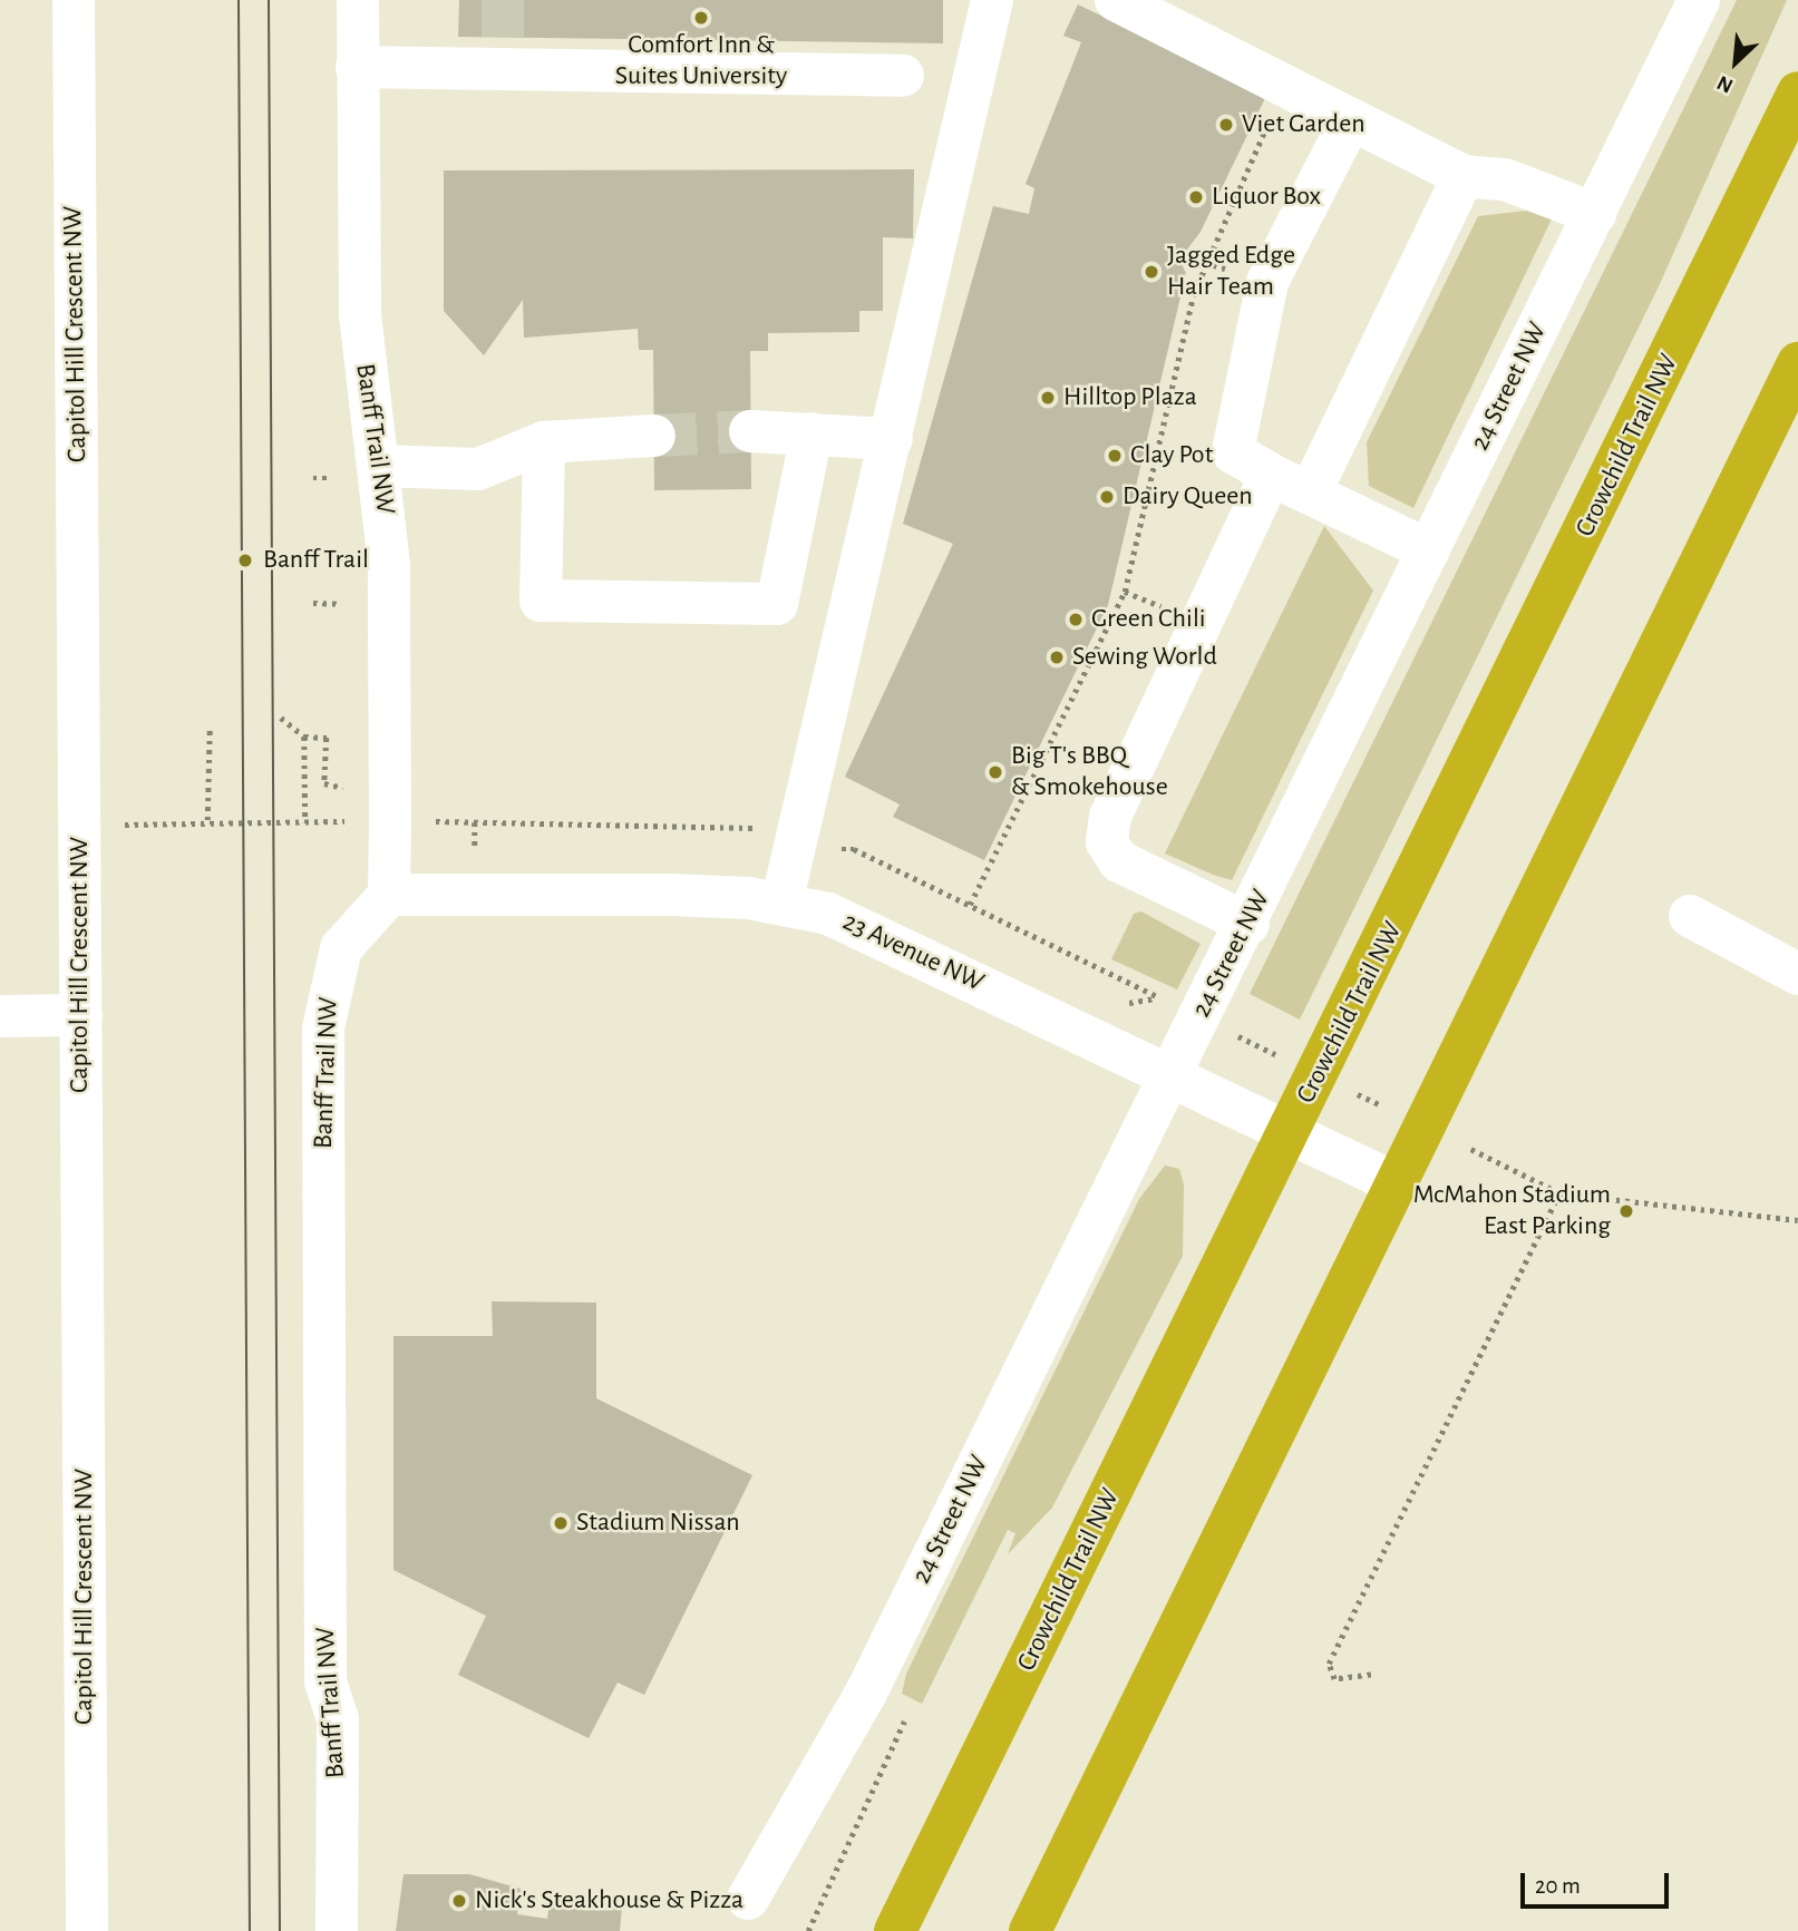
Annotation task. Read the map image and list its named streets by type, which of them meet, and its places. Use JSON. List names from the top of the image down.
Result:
{
  "streets": {
    "highway": ["Crowchild Trail NW"],
    "street": [
      "Capitol Hill Crescent NW",
      "24 Street NW",
      "Banff Trail NW",
      "23 Avenue NW"
    ]
  },
  "crossings": [
    ["24 Street NW", "23 Avenue NW"],
    ["Banff Trail NW", "23 Avenue NW"],
    ["Crowchild Trail NW", "23 Avenue NW"]
  ],
  "places": [
    "Comfort Inn & Suites University",
    "Viet Garden",
    "Liquor Box",
    "Jagged Edge Hair Team",
    "Hilltop Plaza",
    "Clay Pot",
    "Dairy Queen",
    "Banff Trail",
    "Green Chili",
    "Sewing World",
    "Big T's BBQ & Smokehouse",
    "McMahon Stadium East Parking",
    "Stadium Nissan",
    "Nick's Steakhouse & Pizza"
  ],
  "scale_bar": "20 m",
  "north": "bottom left"
}
